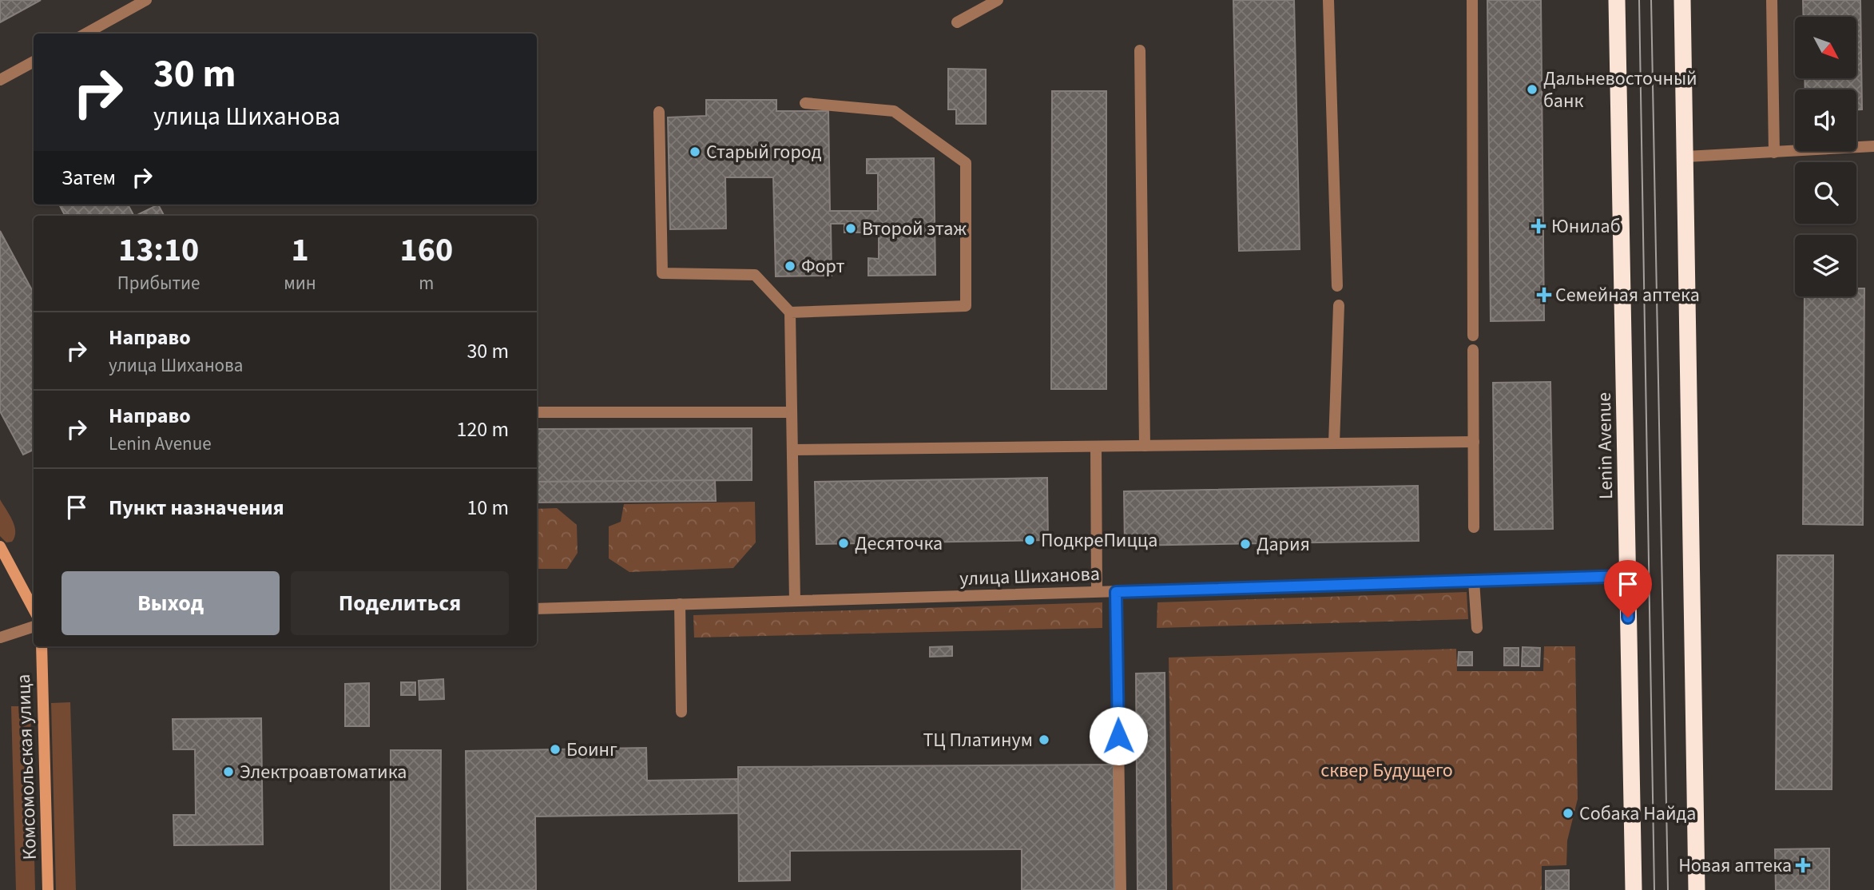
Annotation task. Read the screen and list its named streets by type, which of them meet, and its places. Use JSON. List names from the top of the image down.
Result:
{
  "streets": {
    "highway": ["Lenin Avenue"],
    "street": ["улица Шиханова", "Комсомольская улица"]
  },
  "crossings": [
    ["Lenin Avenue", "улица Шиханова"]
  ],
  "parks": ["сквер Будущего"],
  "places": {
    "other": [
      "Дальневосточный банк",
      "Старый город",
      "Второй этаж",
      "Форт",
      "ПодкреПицца",
      "Десяточка",
      "Дария",
      "ТЦ Платинум",
      "Боинг",
      "Электроавтоматика",
      "Собака Найда"
    ],
    "health": ["Юнилаб", "Семейная аптека", "Новая аптека"]
  },
  "north": "bottom right",
  "page": {
    "turn": ["30 m", "улица Шиханова"],
    "then": "Затем",
    "eta": [
      "13:10",
      "Прибытие",
      "1",
      "мин",
      "160",
      "m"
    ],
    "list": [
      {
        "name": "Направо",
        "note": "улица Шиханова",
        "value": "30 m"
      },
      {
        "name": "Направо",
        "note": "Lenin Avenue",
        "value": "120 m"
      },
      {
        "name": "Пункт назначения",
        "value": "10 m"
      }
    ],
    "buttons": ["Выход", "Поделиться"]
  }
}
